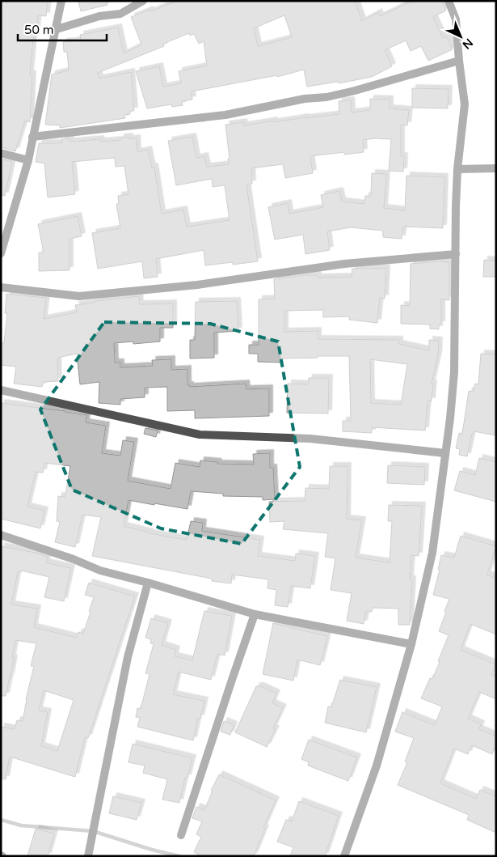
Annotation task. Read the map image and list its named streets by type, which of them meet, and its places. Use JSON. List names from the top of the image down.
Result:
{
  "scale_bar": "50 m",
  "north": "bottom right"
}
